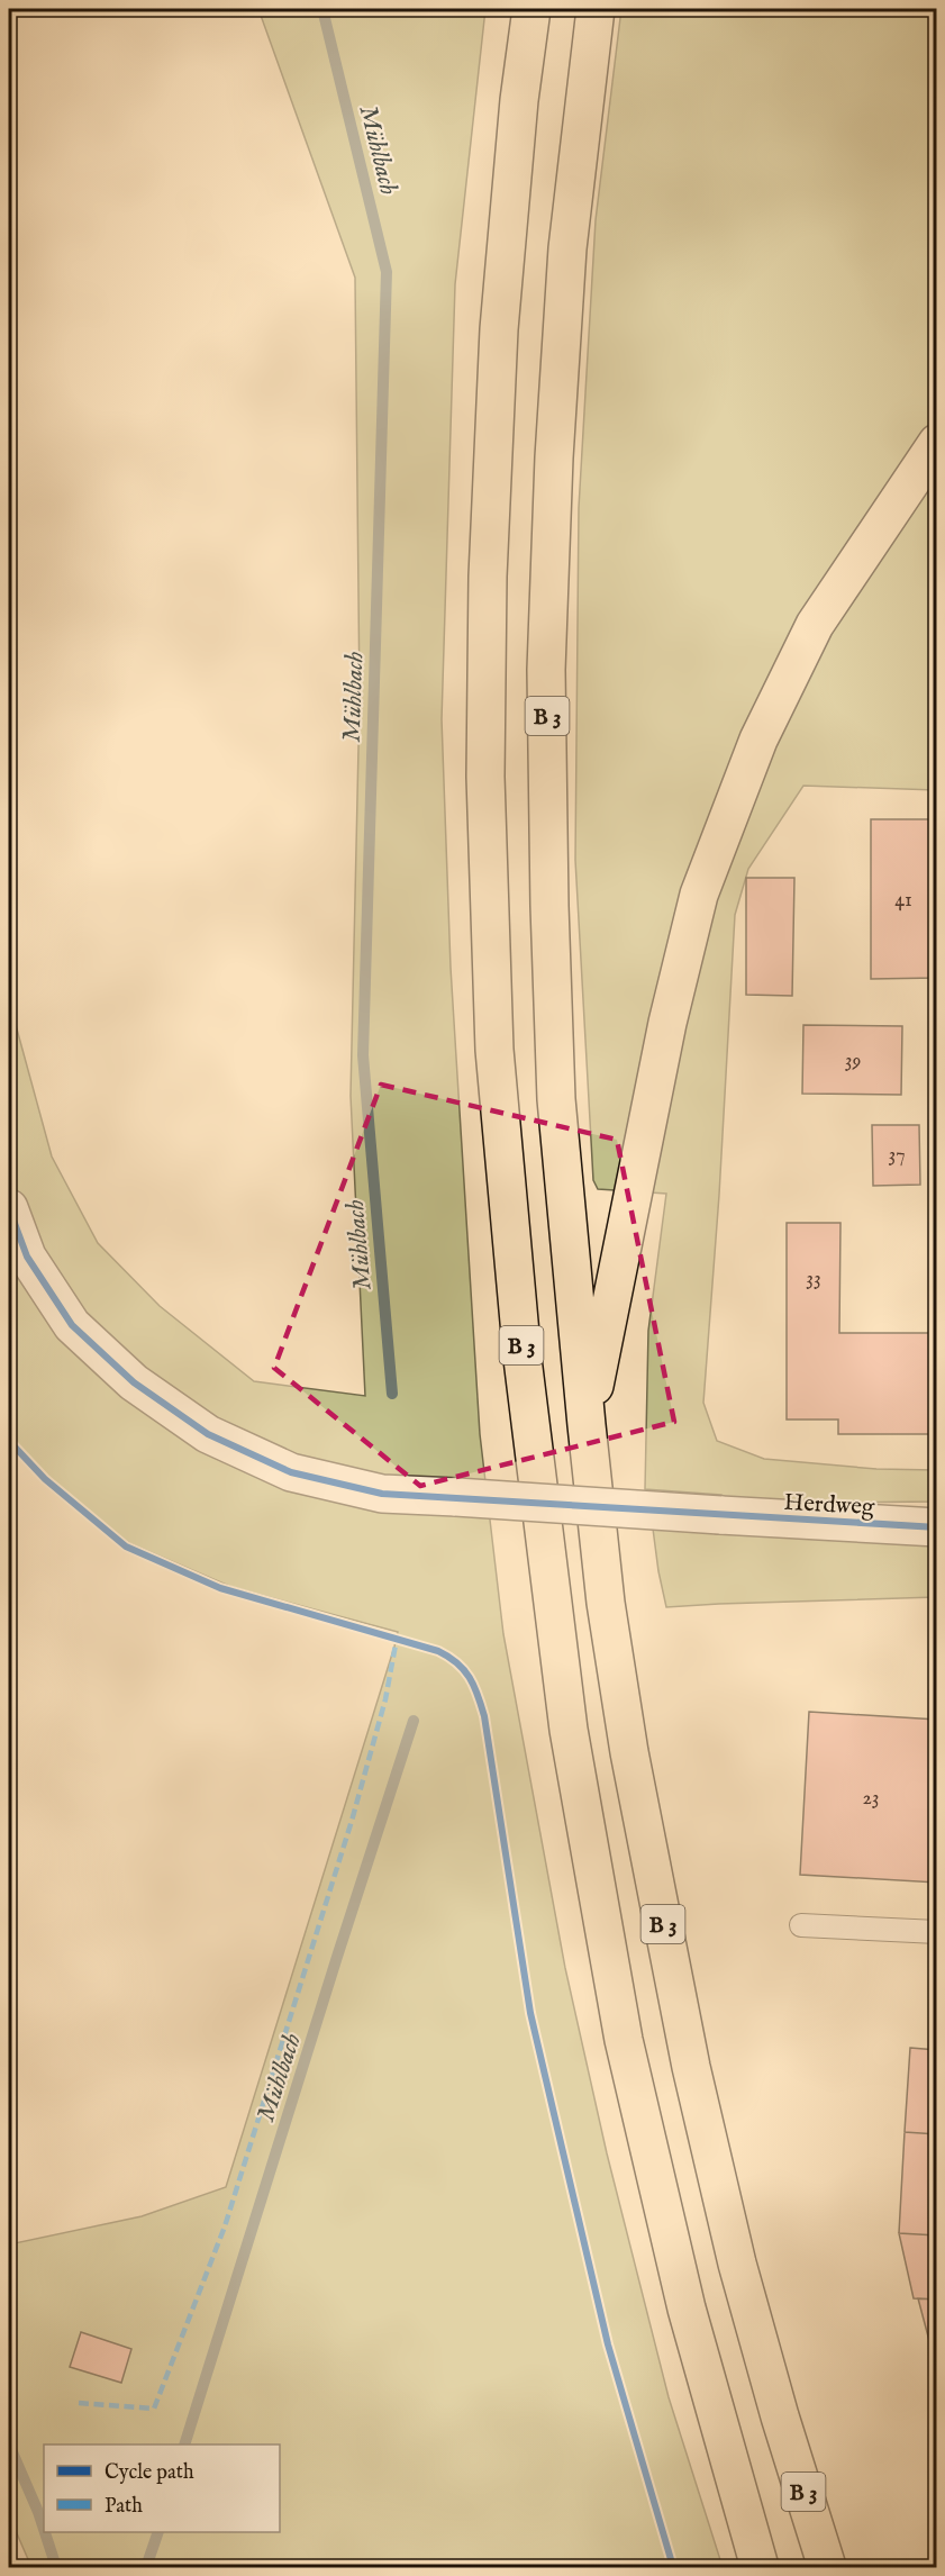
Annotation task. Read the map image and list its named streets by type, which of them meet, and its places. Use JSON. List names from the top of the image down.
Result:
{
  "streets": {
    "highway": ["B 3"],
    "street": ["Herdweg"]
  },
  "water": ["Mühlbach"],
  "house_numbers": [
    "41",
    "39",
    "37",
    "33",
    "23"
  ],
  "legend": ["Cycle path", "Path"]
}
